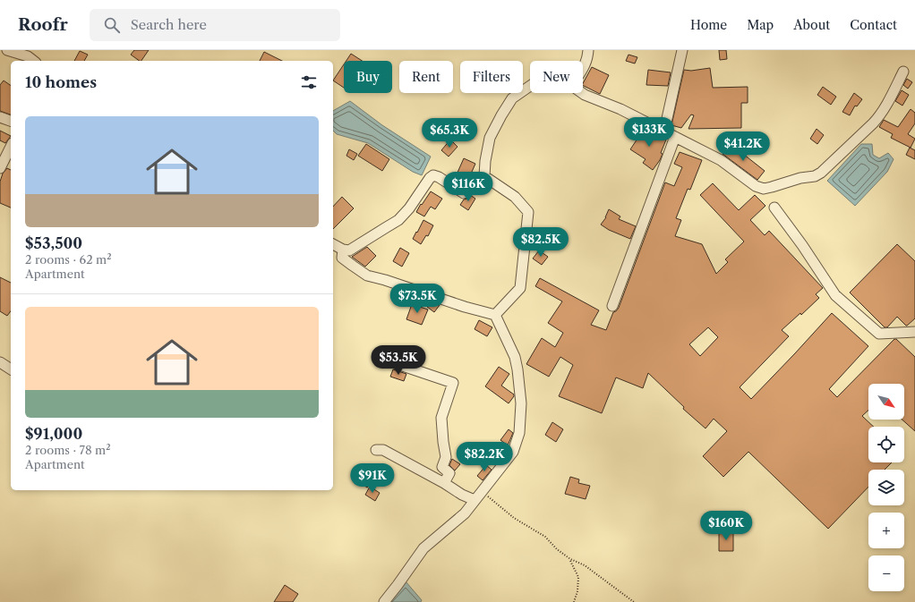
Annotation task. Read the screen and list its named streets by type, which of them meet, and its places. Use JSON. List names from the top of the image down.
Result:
{
  "north": "bottom right",
  "page": {
    "header": "Roofr",
    "search": "Search here",
    "nav": [
      "Home",
      "Map",
      "About",
      "Contact"
    ],
    "chip": [
      "Buy",
      "Rent",
      "Filters",
      "New"
    ],
    "heading": "10 homes",
    "list": [
      {
        "name": "$53,500",
        "note": "2 rooms · 62 m² · Apartment"
      },
      {
        "name": "$91,000",
        "note": "2 rooms · 78 m² · Apartment"
      }
    ],
    "price": [
      "$133K",
      "$65.3K",
      "$41.2K",
      "$116K",
      "$82.5K",
      "$73.5K",
      "$53.5K",
      "$82.2K",
      "$91K",
      "$160K"
    ],
    "map_buttons": ["+", "−"]
  }
}
